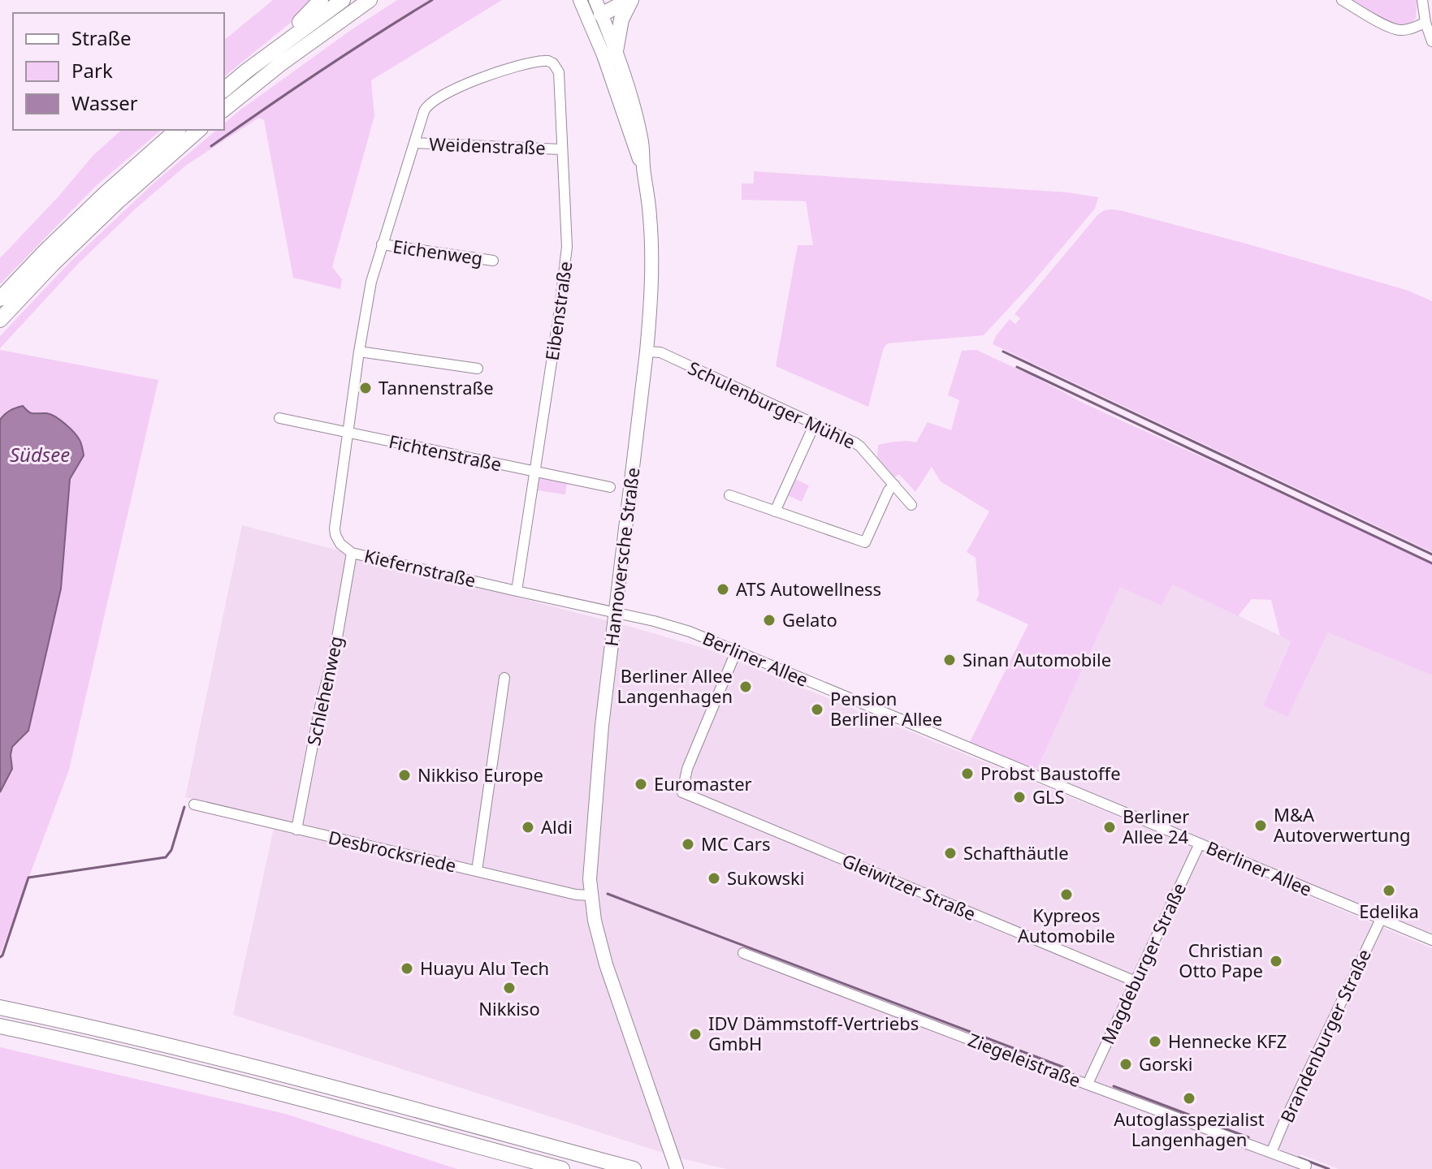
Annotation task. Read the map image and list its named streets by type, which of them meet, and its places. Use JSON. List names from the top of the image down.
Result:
{
  "streets": {
    "main road": ["Hannoversche Straße"],
    "street": [
      "Weidenstraße",
      "Eichenweg",
      "Eibenstraße",
      "Schulenburger Mühle",
      "Fichtenstraße",
      "Kiefernstraße",
      "Berliner Allee",
      "Schlehenweg",
      "Desbrocksriede",
      "Gleiwitzer Straße",
      "Magdeburger Straße",
      "Brandenburger Straße",
      "Ziegeleistraße"
    ]
  },
  "crossings": [
    ["Weidenstraße", "Eibenstraße"],
    ["Eibenstraße", "Fichtenstraße"],
    ["Eibenstraße", "Kiefernstraße"],
    ["Schulenburger Mühle", "Hannoversche Straße"],
    ["Fichtenstraße", "Kiefernstraße"],
    ["Hannoversche Straße", "Kiefernstraße"],
    ["Hannoversche Straße", "Berliner Allee"],
    ["Hannoversche Straße", "Desbrocksriede"],
    ["Kiefernstraße", "Berliner Allee"],
    ["Kiefernstraße", "Schlehenweg"],
    ["Berliner Allee", "Gleiwitzer Straße"],
    ["Berliner Allee", "Magdeburger Straße"],
    ["Berliner Allee", "Brandenburger Straße"],
    ["Schlehenweg", "Desbrocksriede"],
    ["Gleiwitzer Straße", "Magdeburger Straße"],
    ["Magdeburger Straße", "Ziegeleistraße"],
    ["Brandenburger Straße", "Ziegeleistraße"]
  ],
  "water": ["Südsee"],
  "places": [
    "Tannenstraße",
    "ATS Autowellness",
    "Gelato",
    "Sinan Automobile",
    "Berliner Allee Langenhagen",
    "Pension Berliner Allee",
    "Probst Baustoffe",
    "Nikkiso Europe",
    "Euromaster",
    "GLS",
    "M&A Autoverwertung",
    "Aldi",
    "Berliner Allee 24",
    "MC Cars",
    "Schafthäutle",
    "Sukowski",
    "Edelika",
    "Kypreos Automobile",
    "Christian Otto Pape",
    "Huayu Alu Tech",
    "Nikkiso",
    "IDV Dämmstoff-Vertriebs GmbH",
    "Hennecke KFZ",
    "Gorski",
    "Autoglasspezialist Langenhagen"
  ],
  "legend": ["Straße", "Park", "Wasser"]
}
